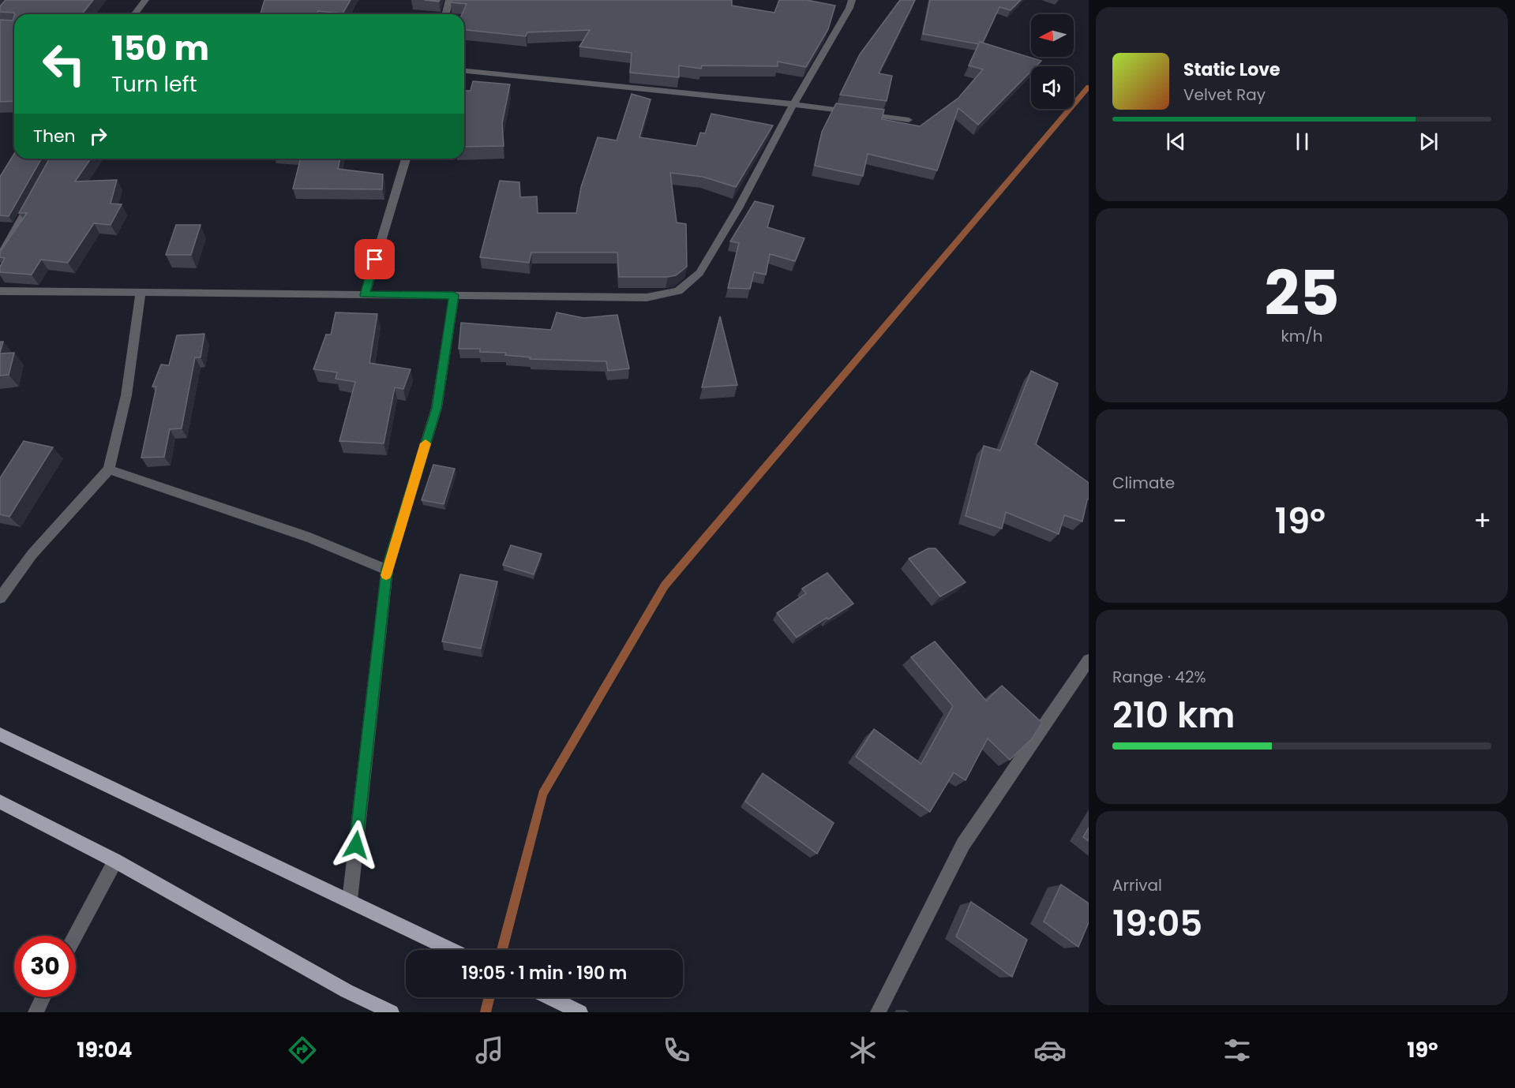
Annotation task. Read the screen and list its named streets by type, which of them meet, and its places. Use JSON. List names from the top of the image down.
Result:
{
  "north": "left",
  "page": {
    "turn": ["150 m", "Turn left"],
    "song": ["Static Love", "Velvet Ray"],
    "then": "Then",
    "tile": [
      ["25", "km/h"],
      "Climate",
      ["Range · 42%", "210 km"],
      ["Arrival", "19:05"]
    ],
    "heat": ["−", "19°", "+"],
    "limit": "30",
    "trip": "19:05 · 1 min · 190 m",
    "tabs": ["19:04", "19°"]
  }
}
